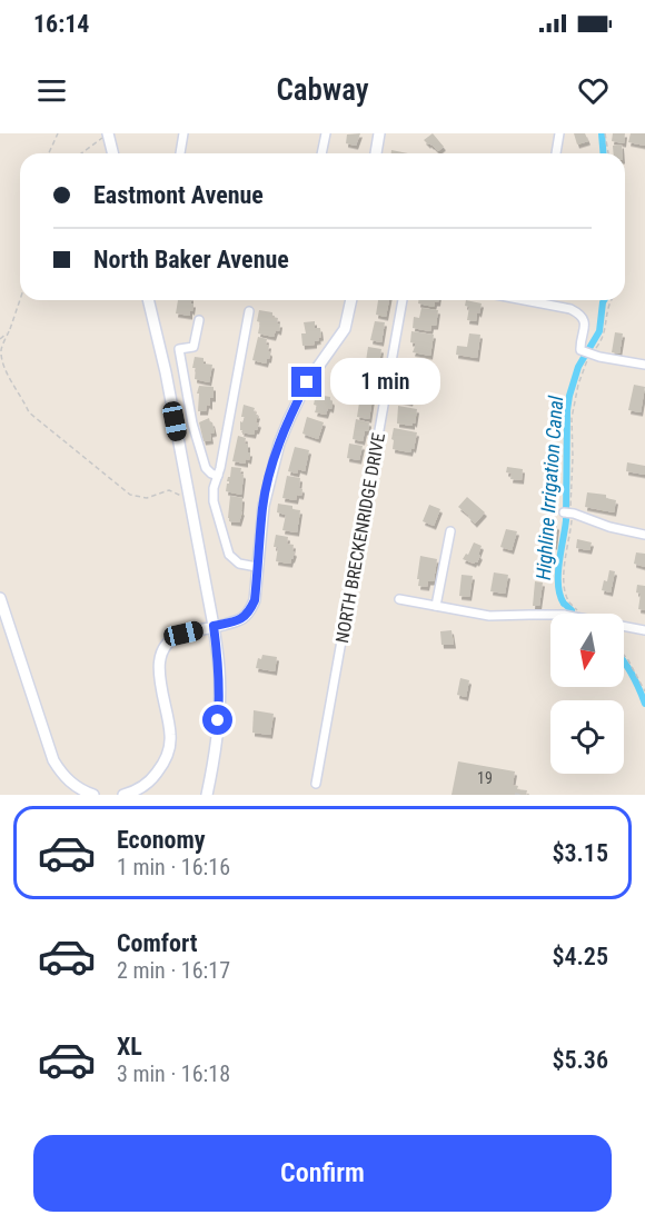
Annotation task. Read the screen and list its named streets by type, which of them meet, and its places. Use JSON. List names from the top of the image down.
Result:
{
  "streets": {
    "street": ["NORTH BRECKENRIDGE DRIVE"]
  },
  "water": ["Highline Irrigation Canal"],
  "house_numbers": ["19"],
  "north": "bottom",
  "page": {
    "status": "16:14",
    "header": "Cabway",
    "banner": ["Eastmont Avenue", "North Baker Avenue"],
    "bubble": "1 min",
    "list": [
      {
        "name": "Economy",
        "note": "1 min · 16:16",
        "value": "$3.15"
      },
      {
        "name": "Comfort",
        "note": "2 min · 16:17",
        "value": "$4.25"
      },
      {
        "name": "XL",
        "note": "3 min · 16:18",
        "value": "$5.36"
      }
    ],
    "buttons": "Confirm"
  }
}
